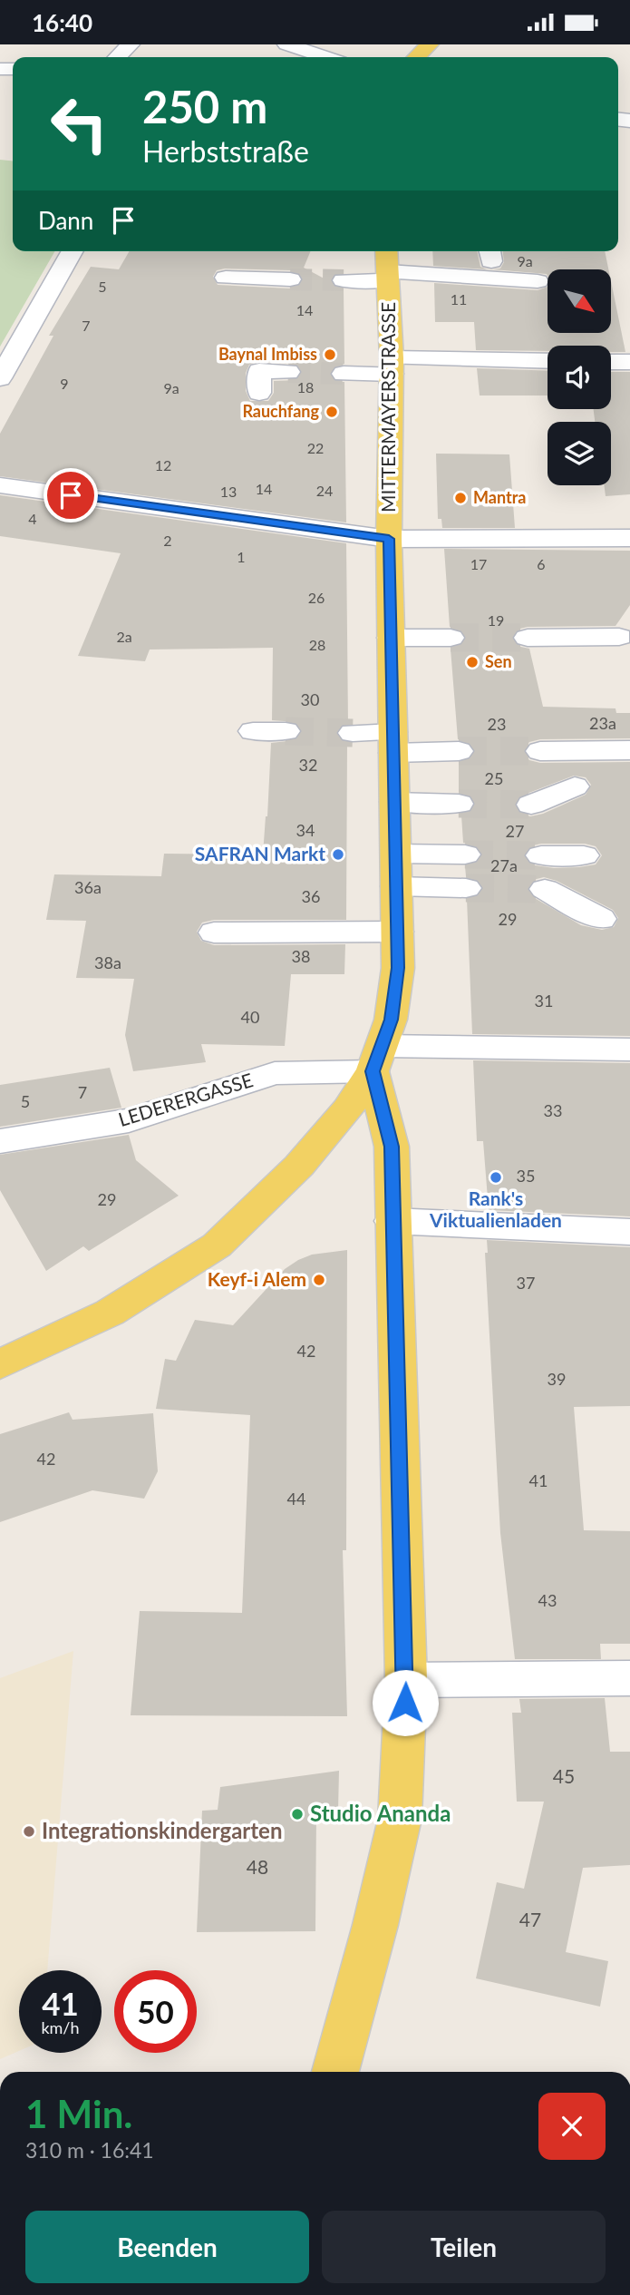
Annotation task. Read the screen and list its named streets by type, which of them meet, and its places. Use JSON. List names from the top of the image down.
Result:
{
  "streets": {
    "main road": ["MITTERMAYERSTRASSE"],
    "street": ["LEDERERGASSE"]
  },
  "crossings": [
    ["MITTERMAYERSTRASSE", "LEDERERGASSE"]
  ],
  "places": [
    "Baynal Imbiss",
    "Rauchfang",
    "Mantra",
    "Sen",
    "SAFRAN Markt",
    "Rank's Viktualienladen",
    "Keyf-i Alem",
    "Studio Ananda",
    "Integrationskindergarten"
  ],
  "house_numbers": [
    "9a",
    "5",
    "11",
    "14",
    "7",
    "9",
    "18",
    "9a",
    "22",
    "12",
    "14",
    "24",
    "13",
    "4",
    "2",
    "1",
    "17",
    "6",
    "26",
    "19",
    "2a",
    "28",
    "30",
    "23a",
    "23",
    "32",
    "25",
    "34",
    "27",
    "27a",
    "36a",
    "36",
    "29",
    "38",
    "38a",
    "31",
    "40",
    "7",
    "5",
    "33",
    "35",
    "29",
    "37",
    "42",
    "39",
    "42",
    "41",
    "44",
    "43",
    "45",
    "48",
    "47"
  ],
  "north": "bottom right",
  "page": {
    "status": "16:40",
    "turn": ["250 m", "Herbststraße"],
    "then": "Dann",
    "speed": "41 km/h",
    "limit": "50",
    "heading": ["1 Min.", "310 m · 16:41"],
    "buttons": ["Beenden", "Teilen"]
  }
}
